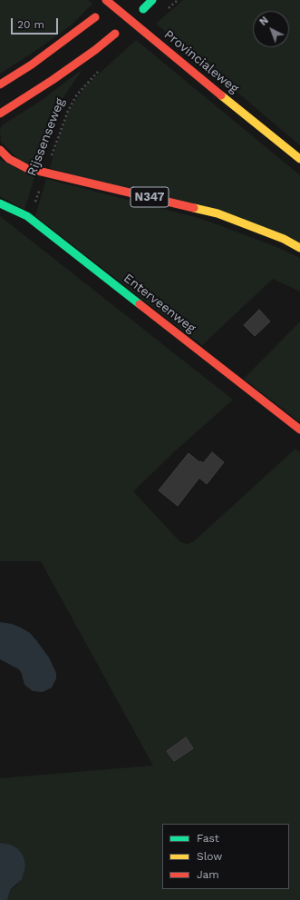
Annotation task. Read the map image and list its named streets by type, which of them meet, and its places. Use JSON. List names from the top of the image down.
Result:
{
  "streets": {
    "main road": [
      "Provincialeweg",
      "Rijssenseweg",
      "N347",
      "Enterveenweg"
    ]
  },
  "crossings": [
    ["Rijssenseweg", "N347"],
    ["Rijssenseweg", "Enterveenweg"]
  ],
  "legend": ["Fast", "Slow", "Jam"],
  "scale_bar": "20 m",
  "north": "top left"
}
